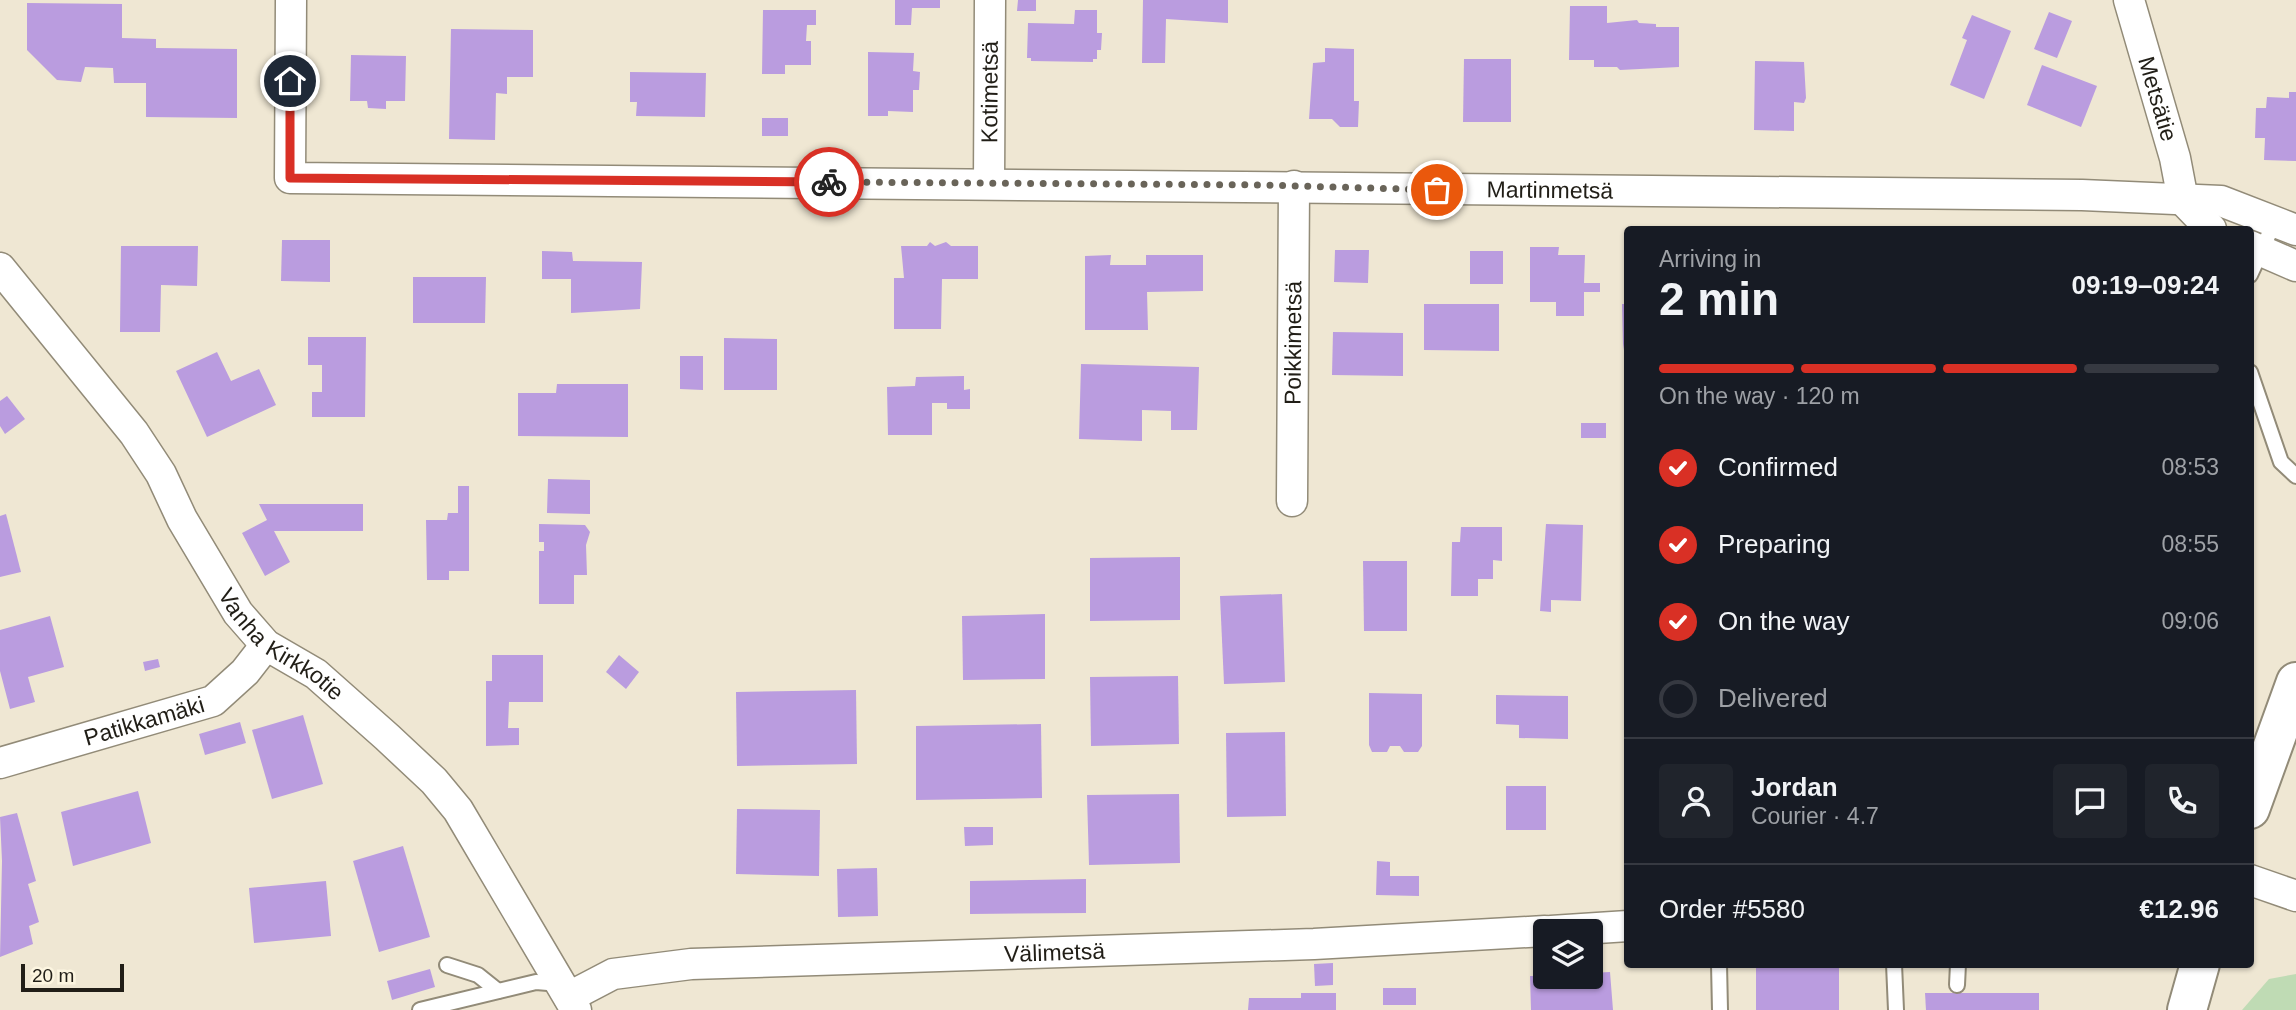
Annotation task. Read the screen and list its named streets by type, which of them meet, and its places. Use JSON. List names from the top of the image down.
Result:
{
  "streets": {
    "street": [
      "Kotimetsä",
      "Metsätie",
      "Martinmetsä",
      "Poikkimetsä",
      "Vanha Kirkkotie",
      "Patikkamäki",
      "Välimetsä"
    ]
  },
  "crossings": [
    ["Kotimetsä", "Martinmetsä"],
    ["Metsätie", "Martinmetsä"],
    ["Martinmetsä", "Poikkimetsä"],
    ["Vanha Kirkkotie", "Patikkamäki"],
    ["Vanha Kirkkotie", "Välimetsä"]
  ],
  "scale_bar": "20 m",
  "page": {
    "heading": ["2 min", "Arriving in", "09:19–09:24"],
    "panel": [
      "Jordan",
      "Courier · 4.7",
      "Order #5580",
      "€12.96"
    ],
    "bar": "On the way · 120 m",
    "list": [
      ["Confirmed", "08:53"],
      ["Preparing", "08:55"],
      ["On the way", "09:06"],
      "Delivered"
    ],
    "scale": "20 m"
  }
}
